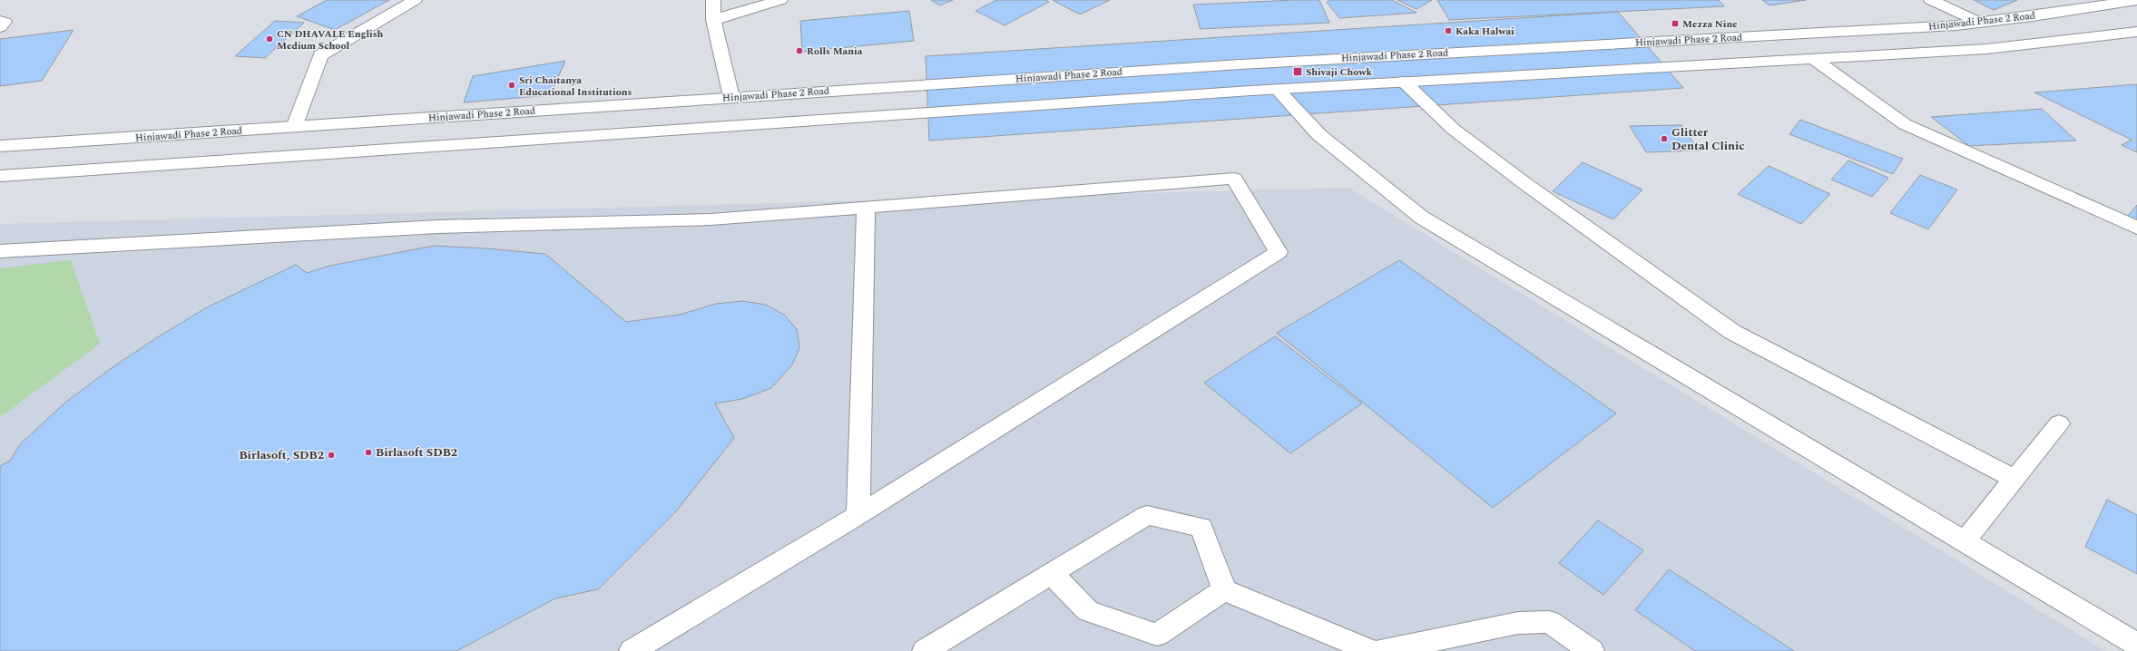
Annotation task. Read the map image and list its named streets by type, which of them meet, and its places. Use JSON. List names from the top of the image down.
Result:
{
  "streets": {
    "main road": ["Hinjawadi Phase 2 Road"]
  },
  "places": {
    "transit": ["Mezza Nine", "Shivaji Chowk"],
    "other": [
      "Kaka Halwai",
      "CN DHAVALE English Medium School",
      "Rolls Mania",
      "Sri Chaitanya Educational Institutions",
      "Glitter Dental Clinic",
      "Birlasoft SDB2",
      "Birlasoft, SDB2"
    ]
  }
}
